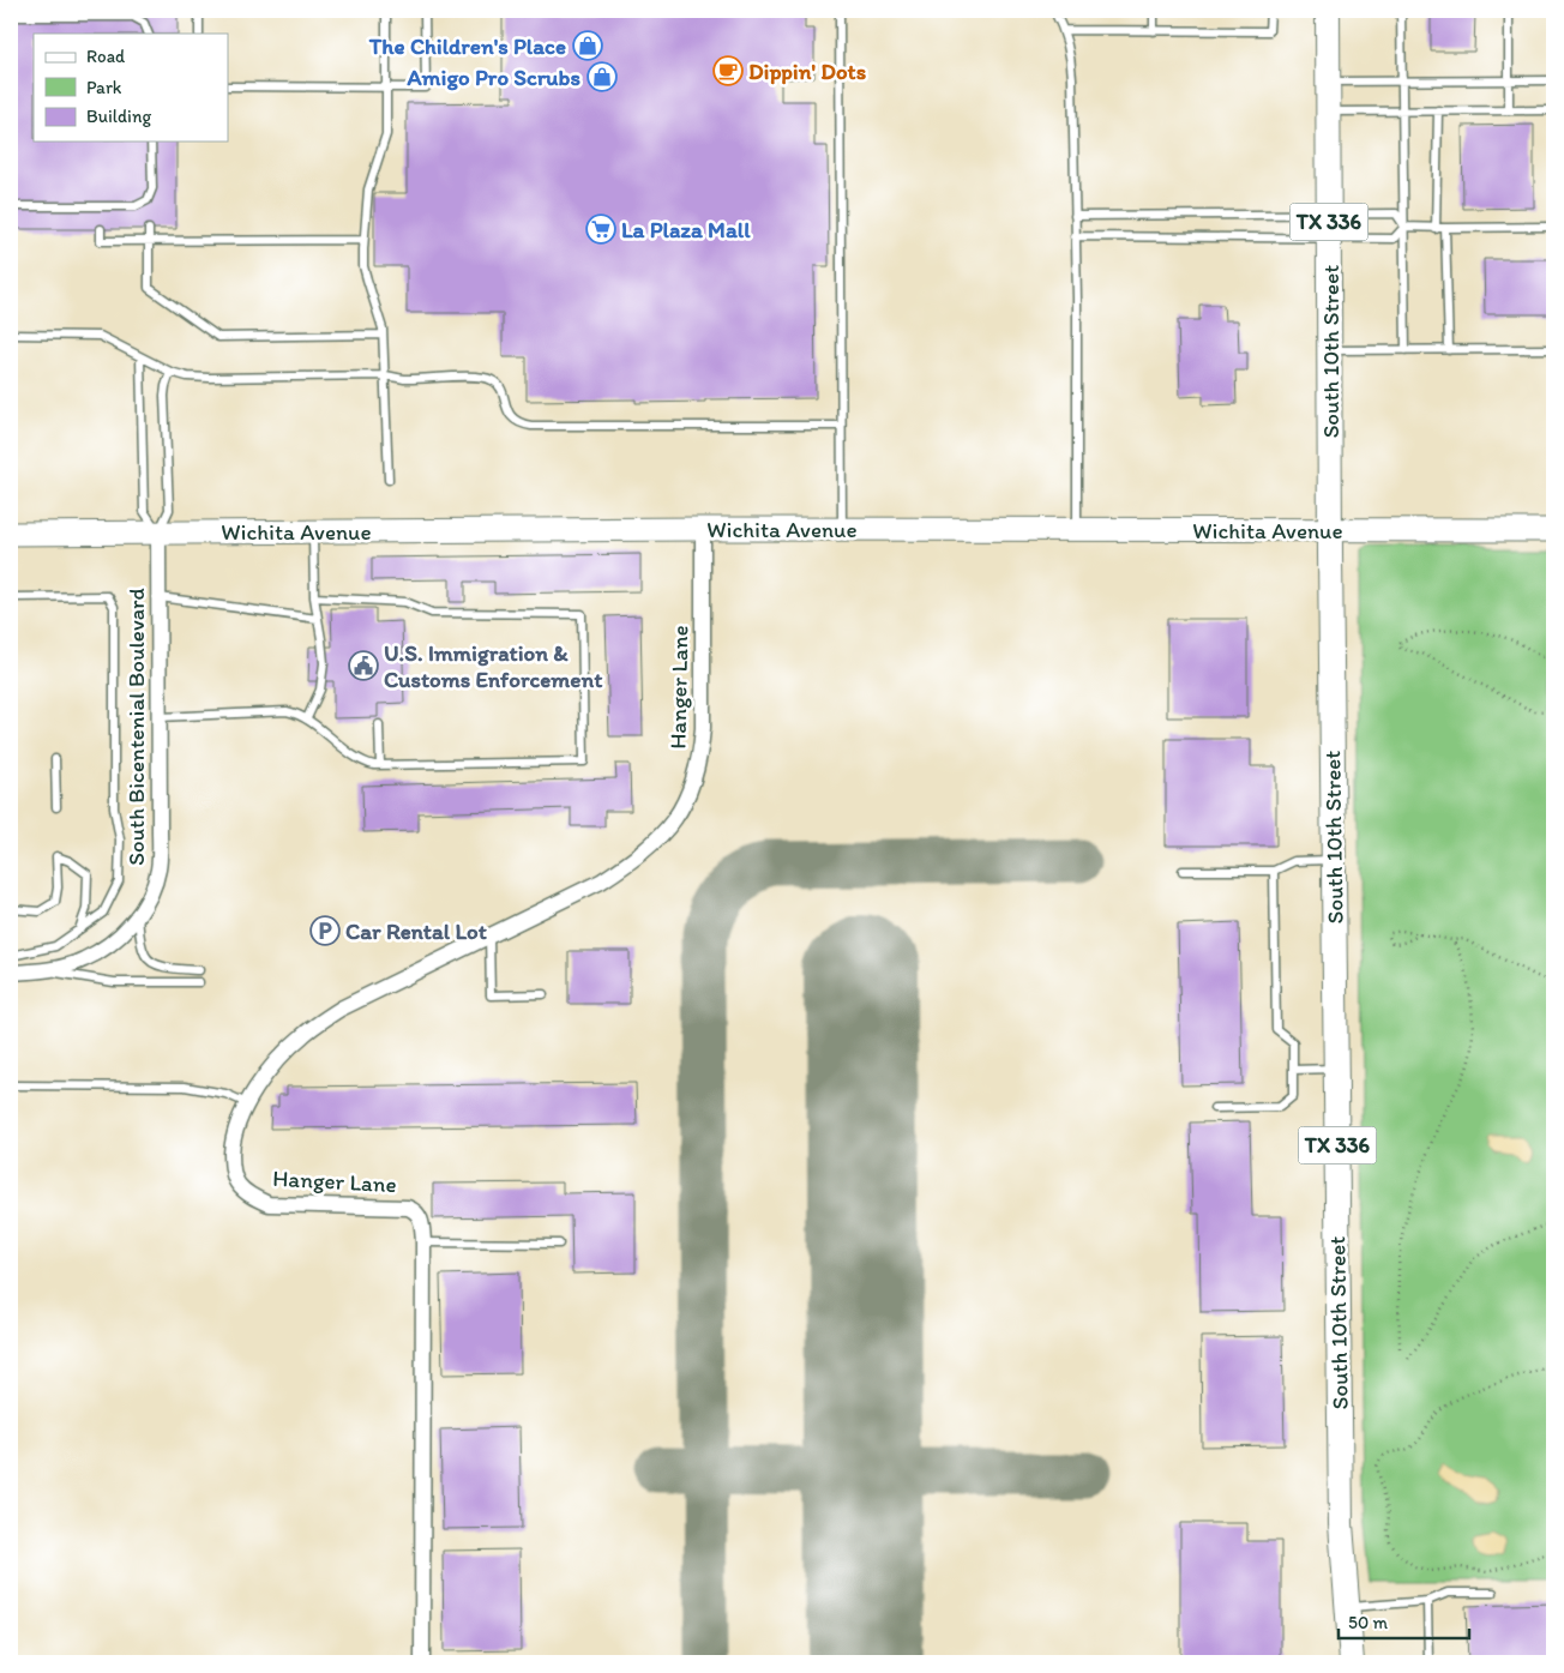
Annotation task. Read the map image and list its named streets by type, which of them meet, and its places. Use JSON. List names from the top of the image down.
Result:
{
  "streets": {
    "main road": ["TX 336", "South 10th Street", "Wichita Avenue"],
    "street": ["Hanger Lane", "South Bicentenial Boulevard"]
  },
  "crossings": [
    ["South 10th Street", "Wichita Avenue"],
    ["Wichita Avenue", "Hanger Lane"],
    ["Wichita Avenue", "South Bicentenial Boulevard"]
  ],
  "places": {
    "shop": ["The Children's Place", "Amigo Pro Scrubs"],
    "cafe": ["Dippin' Dots"],
    "supermarket": ["La Plaza Mall"],
    "public building": ["U.S. Immigration & Customs Enforcement"],
    "parking": ["Car Rental Lot"]
  },
  "legend": ["Road", "Park", "Building"],
  "scale_bar": "50 m"
}
